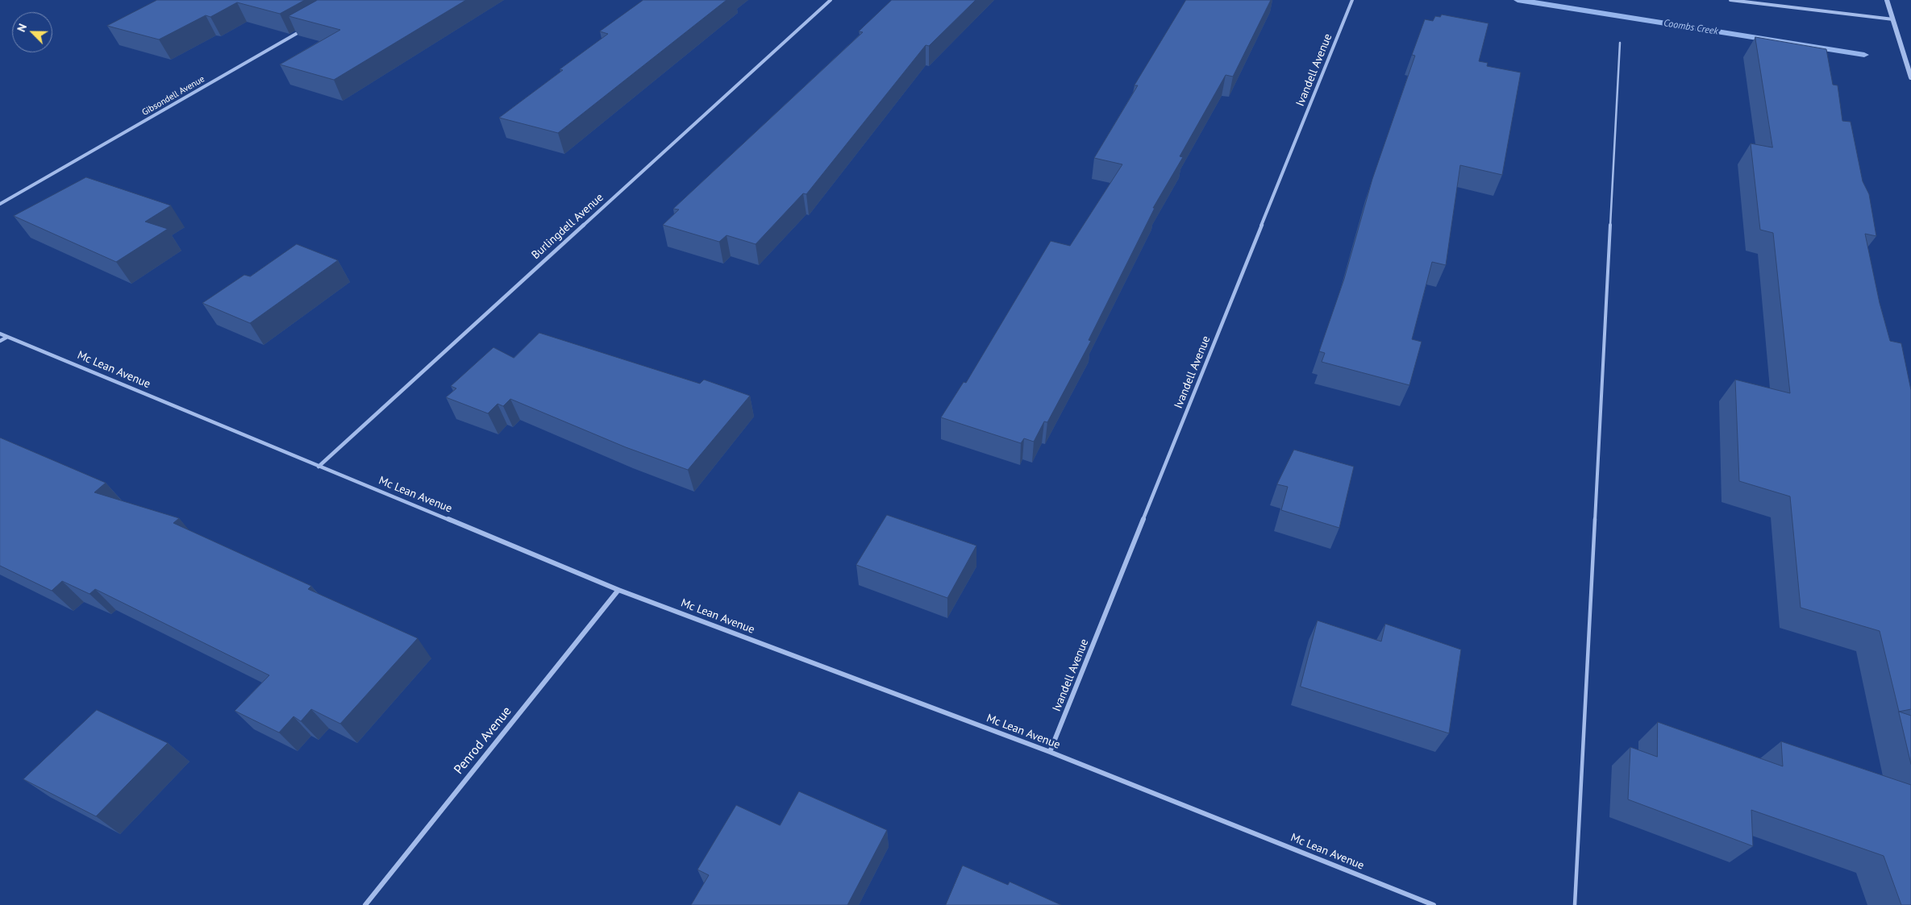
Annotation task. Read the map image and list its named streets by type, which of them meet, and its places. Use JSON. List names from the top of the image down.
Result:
{
  "streets": {
    "street": [
      "Ivandell Avenue",
      "Gibsondell Avenue",
      "Burlingdell Avenue",
      "Mc Lean Avenue",
      "Penrod Avenue"
    ]
  },
  "crossings": [
    ["Ivandell Avenue", "Mc Lean Avenue"],
    ["Burlingdell Avenue", "Mc Lean Avenue"],
    ["Mc Lean Avenue", "Penrod Avenue"]
  ],
  "water": ["Coombs Creek"],
  "north": "top left"
}
